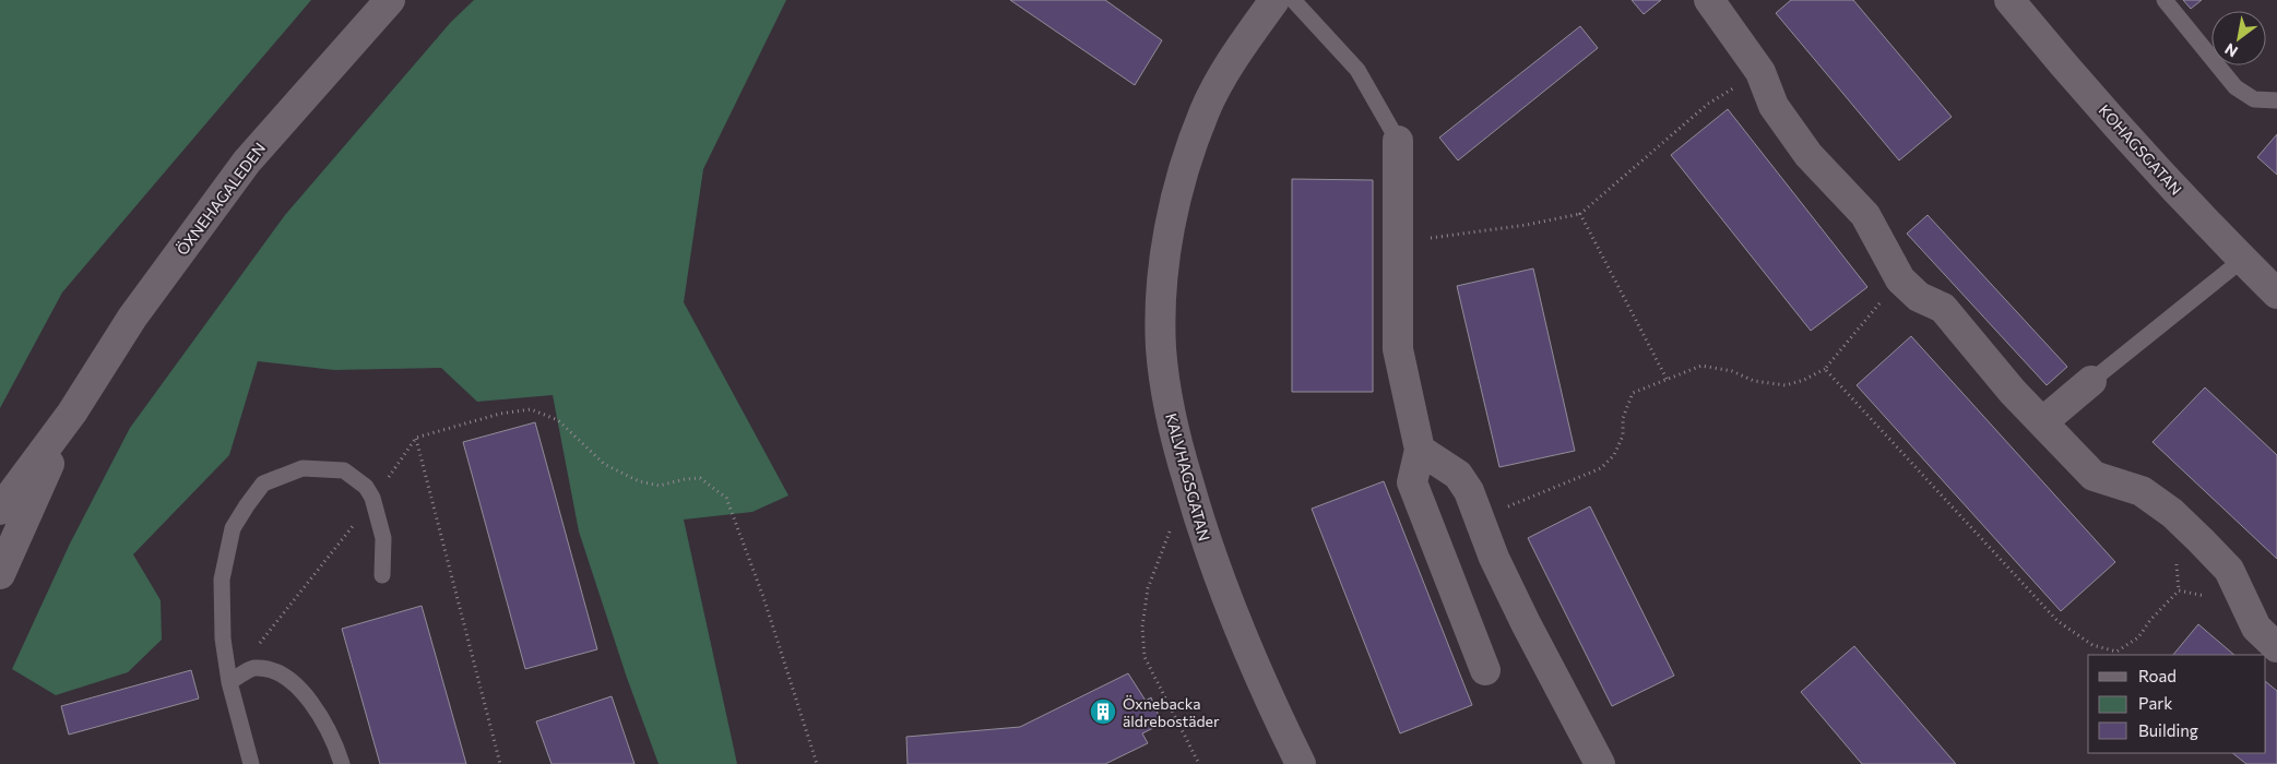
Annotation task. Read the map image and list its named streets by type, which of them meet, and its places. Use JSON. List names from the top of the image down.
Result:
{
  "streets": {
    "street": ["KOHAGSGATAN", "ÖXNEHAGALEDEN", "KALVHAGSGATAN"]
  },
  "places": {
    "building": ["Öxnebacka äldrebostäder"]
  },
  "legend": ["Road", "Park", "Building"],
  "north": "bottom left"
}
